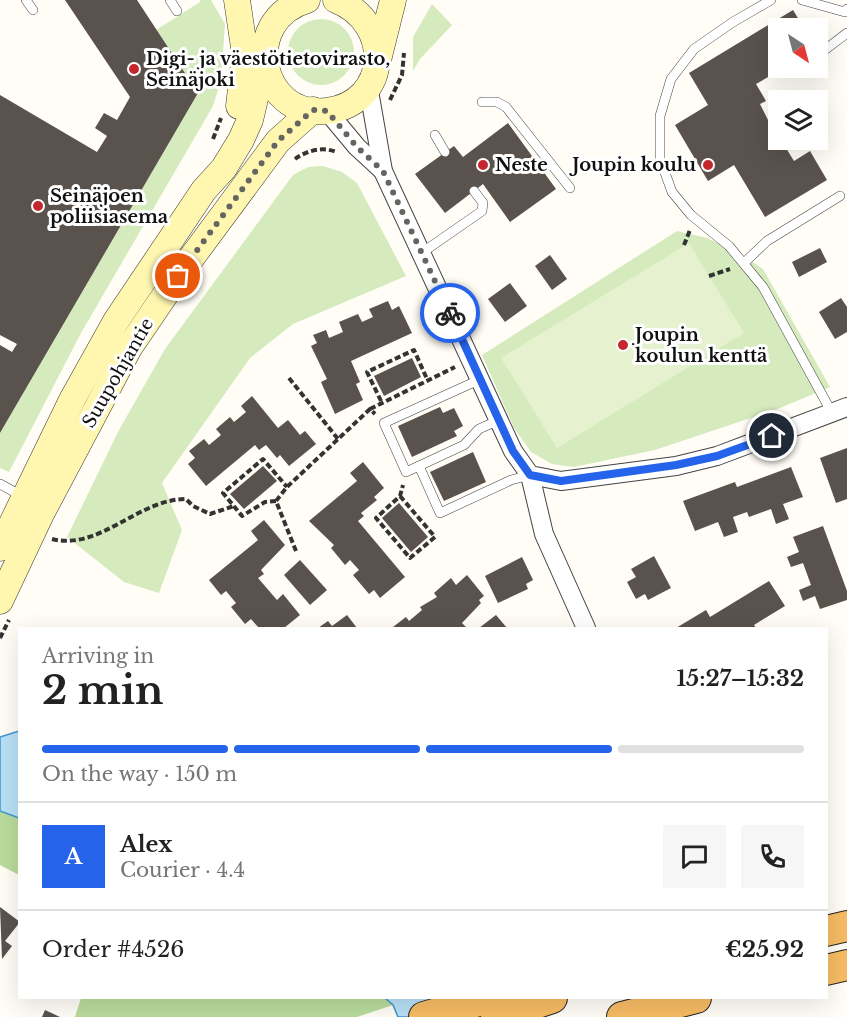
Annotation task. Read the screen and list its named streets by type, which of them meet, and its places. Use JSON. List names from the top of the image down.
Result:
{
  "streets": {
    "main road": ["Suupohjantie"]
  },
  "places": [
    "Digi- ja väestötietovirasto, Seinäjoki",
    "Neste",
    "Joupin koulu",
    "Seinäjoen poliisiasema",
    "Joupin koulun kenttä"
  ],
  "north": "bottom right",
  "page": {
    "heading": ["2 min", "Arriving in", "15:27–15:32"],
    "panel": [
      "Alex",
      "Courier · 4.4",
      "Order #4526",
      "€25.92"
    ],
    "bar": "On the way · 150 m",
    "round": "A"
  }
}
